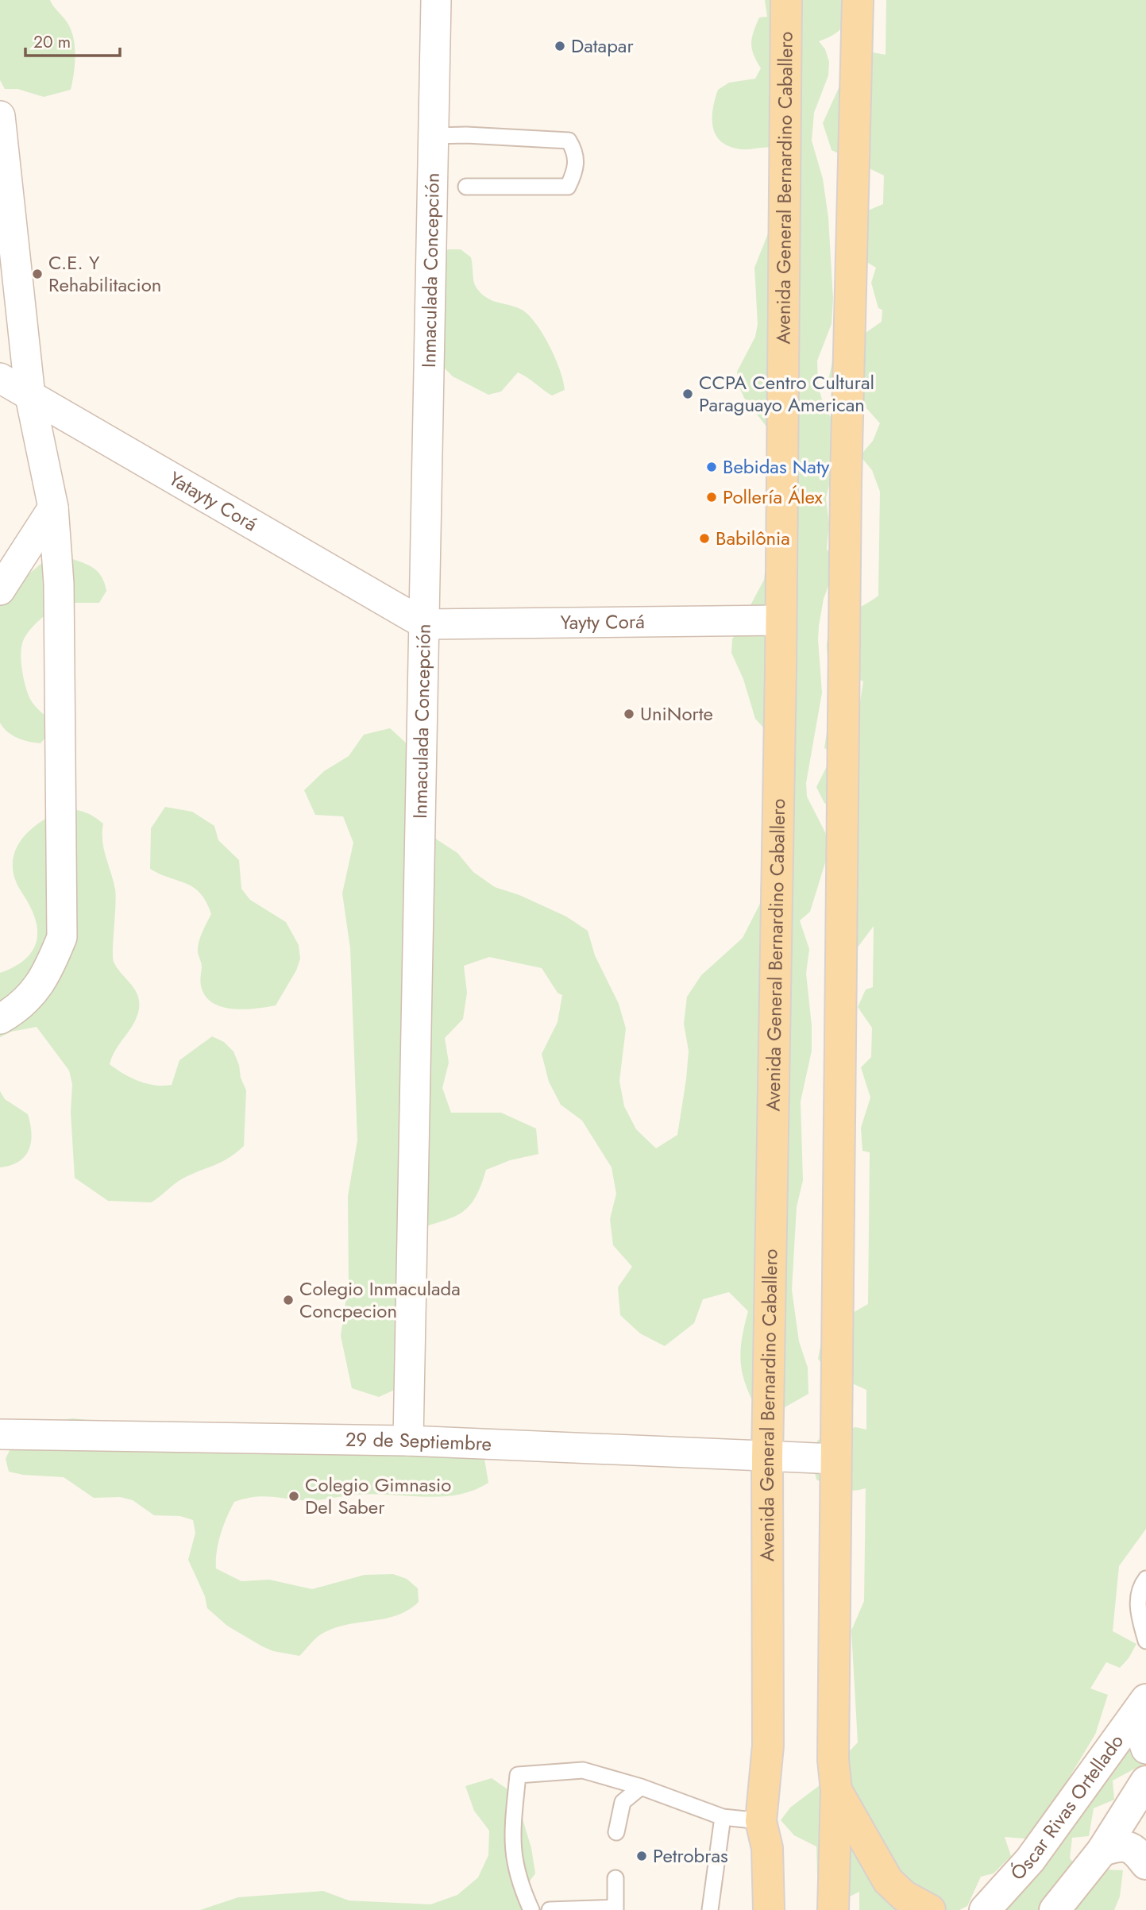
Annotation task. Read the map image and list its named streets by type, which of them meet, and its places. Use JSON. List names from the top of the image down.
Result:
{
  "streets": {
    "main road": ["Avenida General Bernardino Caballero"],
    "street": [
      "Inmaculada Concepción",
      "Yatayty Corá",
      "Yayty Corá",
      "29 de Septiembre",
      "Óscar Rivas Ortellado"
    ]
  },
  "crossings": [
    ["Avenida General Bernardino Caballero", "Yayty Corá"],
    ["Avenida General Bernardino Caballero", "29 de Septiembre"],
    ["Inmaculada Concepción", "Yatayty Corá"],
    ["Inmaculada Concepción", "Yayty Corá"],
    ["Inmaculada Concepción", "29 de Septiembre"],
    ["Yatayty Corá", "Yayty Corá"]
  ],
  "places": [
    "Datapar",
    "C.E. Y Rehabilitacion",
    "CCPA Centro Cultural Paraguayo American",
    "Bebidas Naty",
    "Pollería Álex",
    "Babilônia",
    "UniNorte",
    "Colegio Inmaculada Concpecion",
    "Colegio Gimnasio Del Saber",
    "Petrobras"
  ],
  "scale_bar": "20 m"
}
